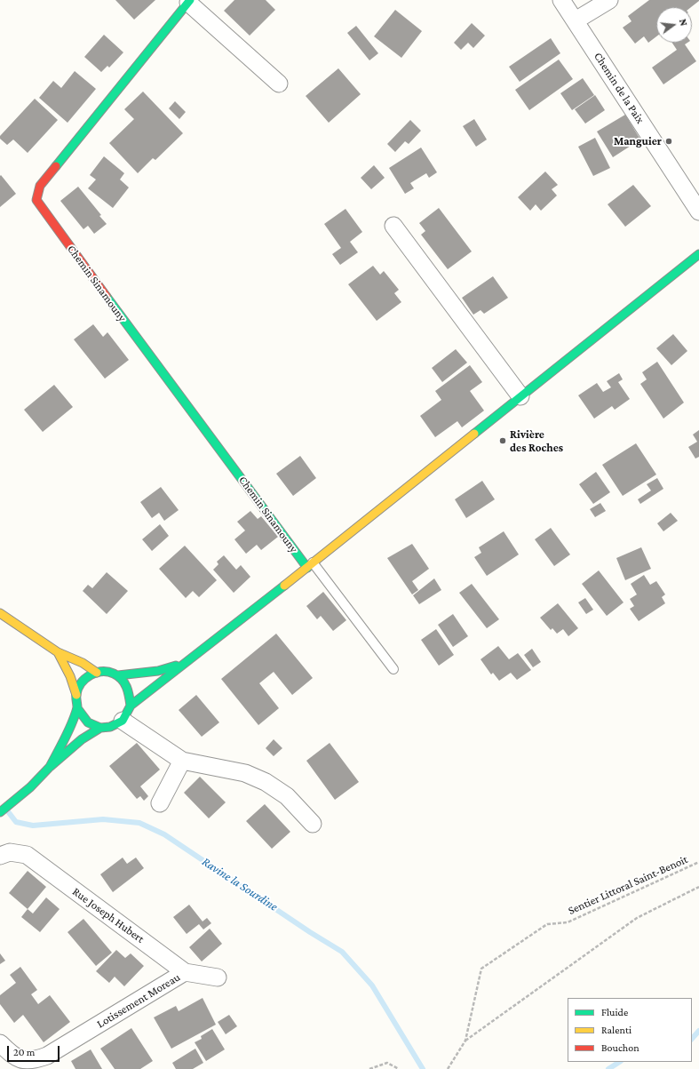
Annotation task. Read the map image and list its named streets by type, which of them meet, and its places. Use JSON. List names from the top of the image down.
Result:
{
  "streets": {
    "main road": ["Chemin Sinamouny"],
    "street": ["Chemin de la Paix", "Rue Joseph Hubert", "Lotissement Moreau"],
    "path": ["Sentier Littoral Saint-Benoit"]
  },
  "crossings": [
    ["Rue Joseph Hubert", "Lotissement Moreau"]
  ],
  "water": ["Ravine la Sourdine"],
  "places": ["Manguier", "Rivière des Roches"],
  "legend": ["Fluide", "Ralenti", "Bouchon"],
  "scale_bar": "20 m",
  "north": "right"
}
